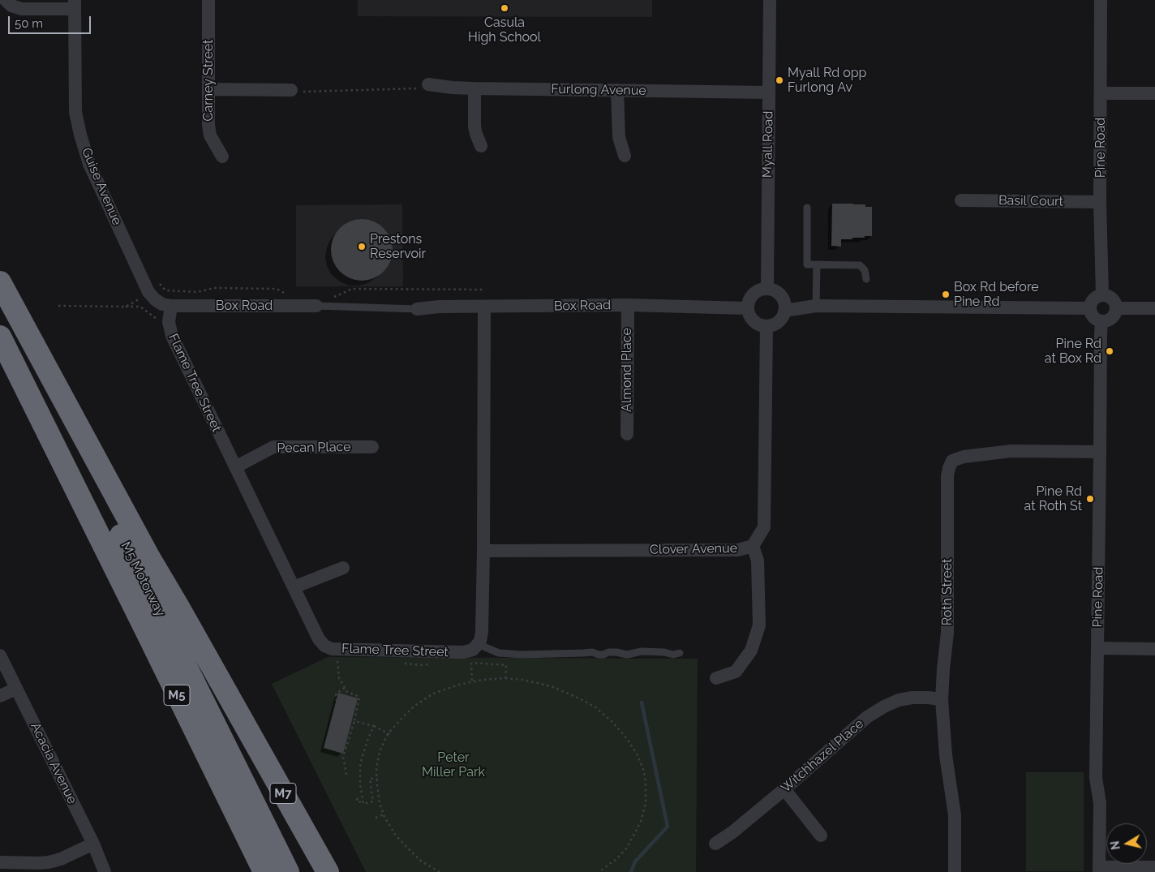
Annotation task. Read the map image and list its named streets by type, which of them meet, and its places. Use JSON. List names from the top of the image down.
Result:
{
  "streets": {
    "highway": ["M5 Motorway", "M5", "M7"],
    "street": [
      "Carney Street",
      "Furlong Avenue",
      "Myall Road",
      "Pine Road",
      "Guise Avenue",
      "Basil Court",
      "Box Road",
      "Almond Place",
      "Flame Tree Street",
      "Pecan Place",
      "Clover Avenue",
      "Roth Street",
      "Witchhazel Place",
      "Acacia Avenue"
    ]
  },
  "crossings": [
    ["Furlong Avenue", "Myall Road"],
    ["Myall Road", "Box Road"],
    ["Myall Road", "Clover Avenue"],
    ["Pine Road", "Basil Court"],
    ["Pine Road", "Roth Street"],
    ["Guise Avenue", "Box Road"],
    ["Guise Avenue", "Flame Tree Street"],
    ["Box Road", "Almond Place"],
    ["Box Road", "Flame Tree Street"],
    ["Box Road", "Clover Avenue"],
    ["Flame Tree Street", "Pecan Place"],
    ["Roth Street", "Witchhazel Place"]
  ],
  "parks": ["Peter Miller Park"],
  "places": [
    "Casula High School",
    "Myall Rd opp Furlong Av",
    "Prestons Reservoir",
    "Box Rd before Pine Rd",
    "Pine Rd at Box Rd",
    "Pine Rd at Roth St"
  ],
  "scale_bar": "50 m",
  "north": "left"
}
